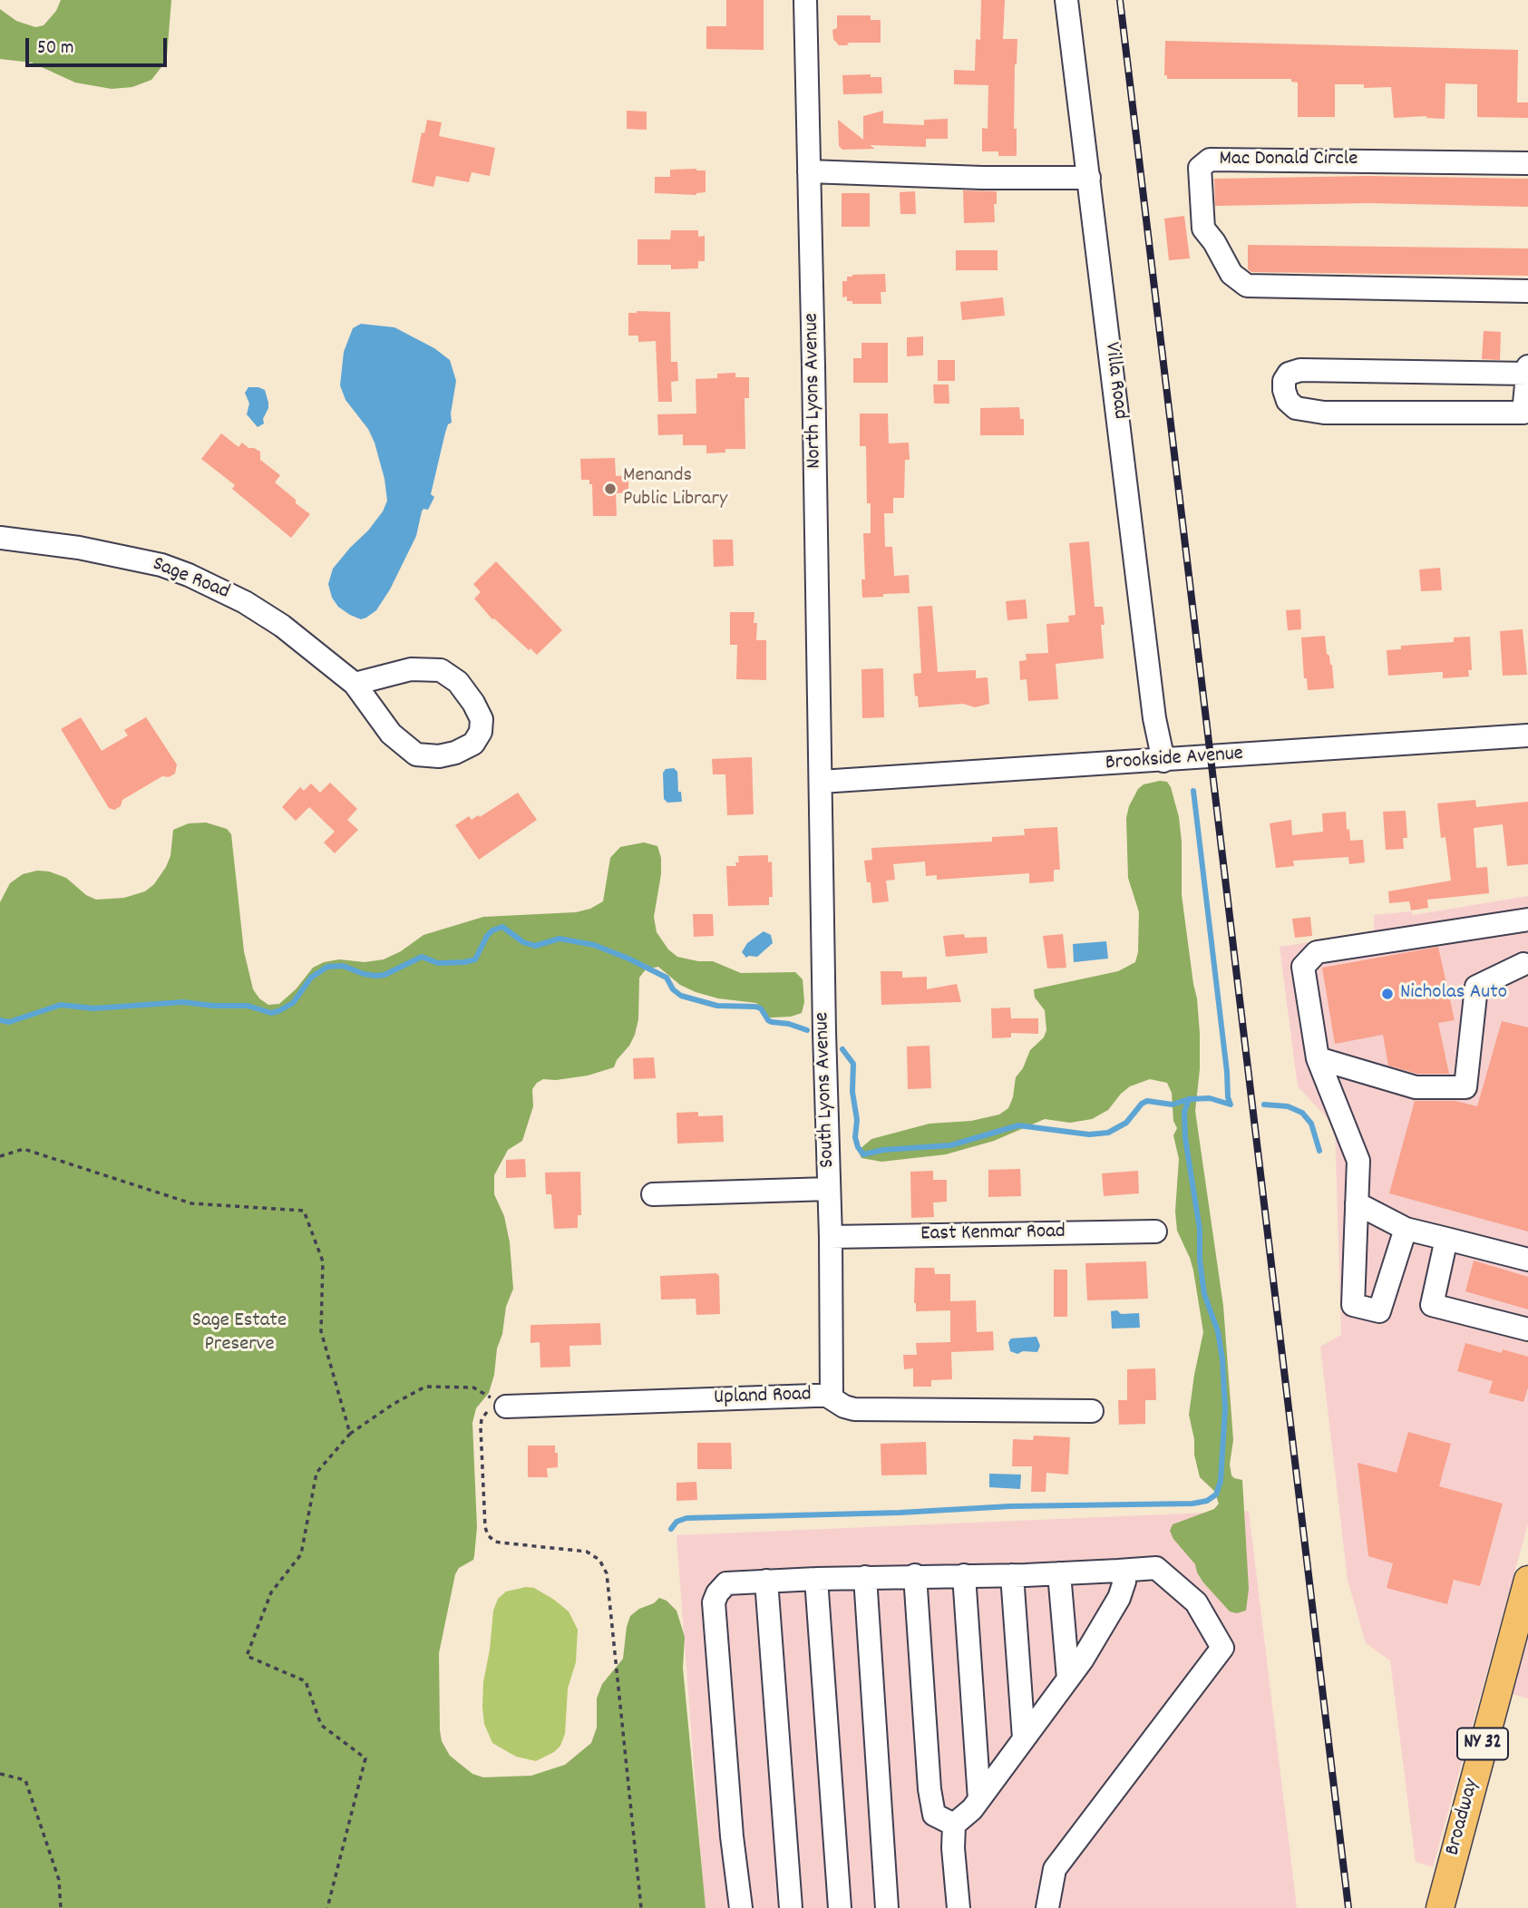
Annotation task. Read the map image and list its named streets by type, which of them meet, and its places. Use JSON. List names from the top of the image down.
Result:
{
  "streets": {
    "main road": ["NY 32", "Broadway"],
    "street": [
      "Mac Donald Circle",
      "Villa Road",
      "North Lyons Avenue",
      "Sage Road",
      "Brookside Avenue",
      "South Lyons Avenue",
      "East Kenmar Road",
      "Upland Road"
    ]
  },
  "crossings": [
    ["Villa Road", "Brookside Avenue"],
    ["North Lyons Avenue", "Brookside Avenue"],
    ["North Lyons Avenue", "South Lyons Avenue"],
    ["Brookside Avenue", "South Lyons Avenue"],
    ["South Lyons Avenue", "East Kenmar Road"],
    ["South Lyons Avenue", "Upland Road"]
  ],
  "parks": ["Sage Estate Preserve"],
  "places": ["Menands Public Library", "Nicholas Auto"],
  "scale_bar": "50 m"
}
